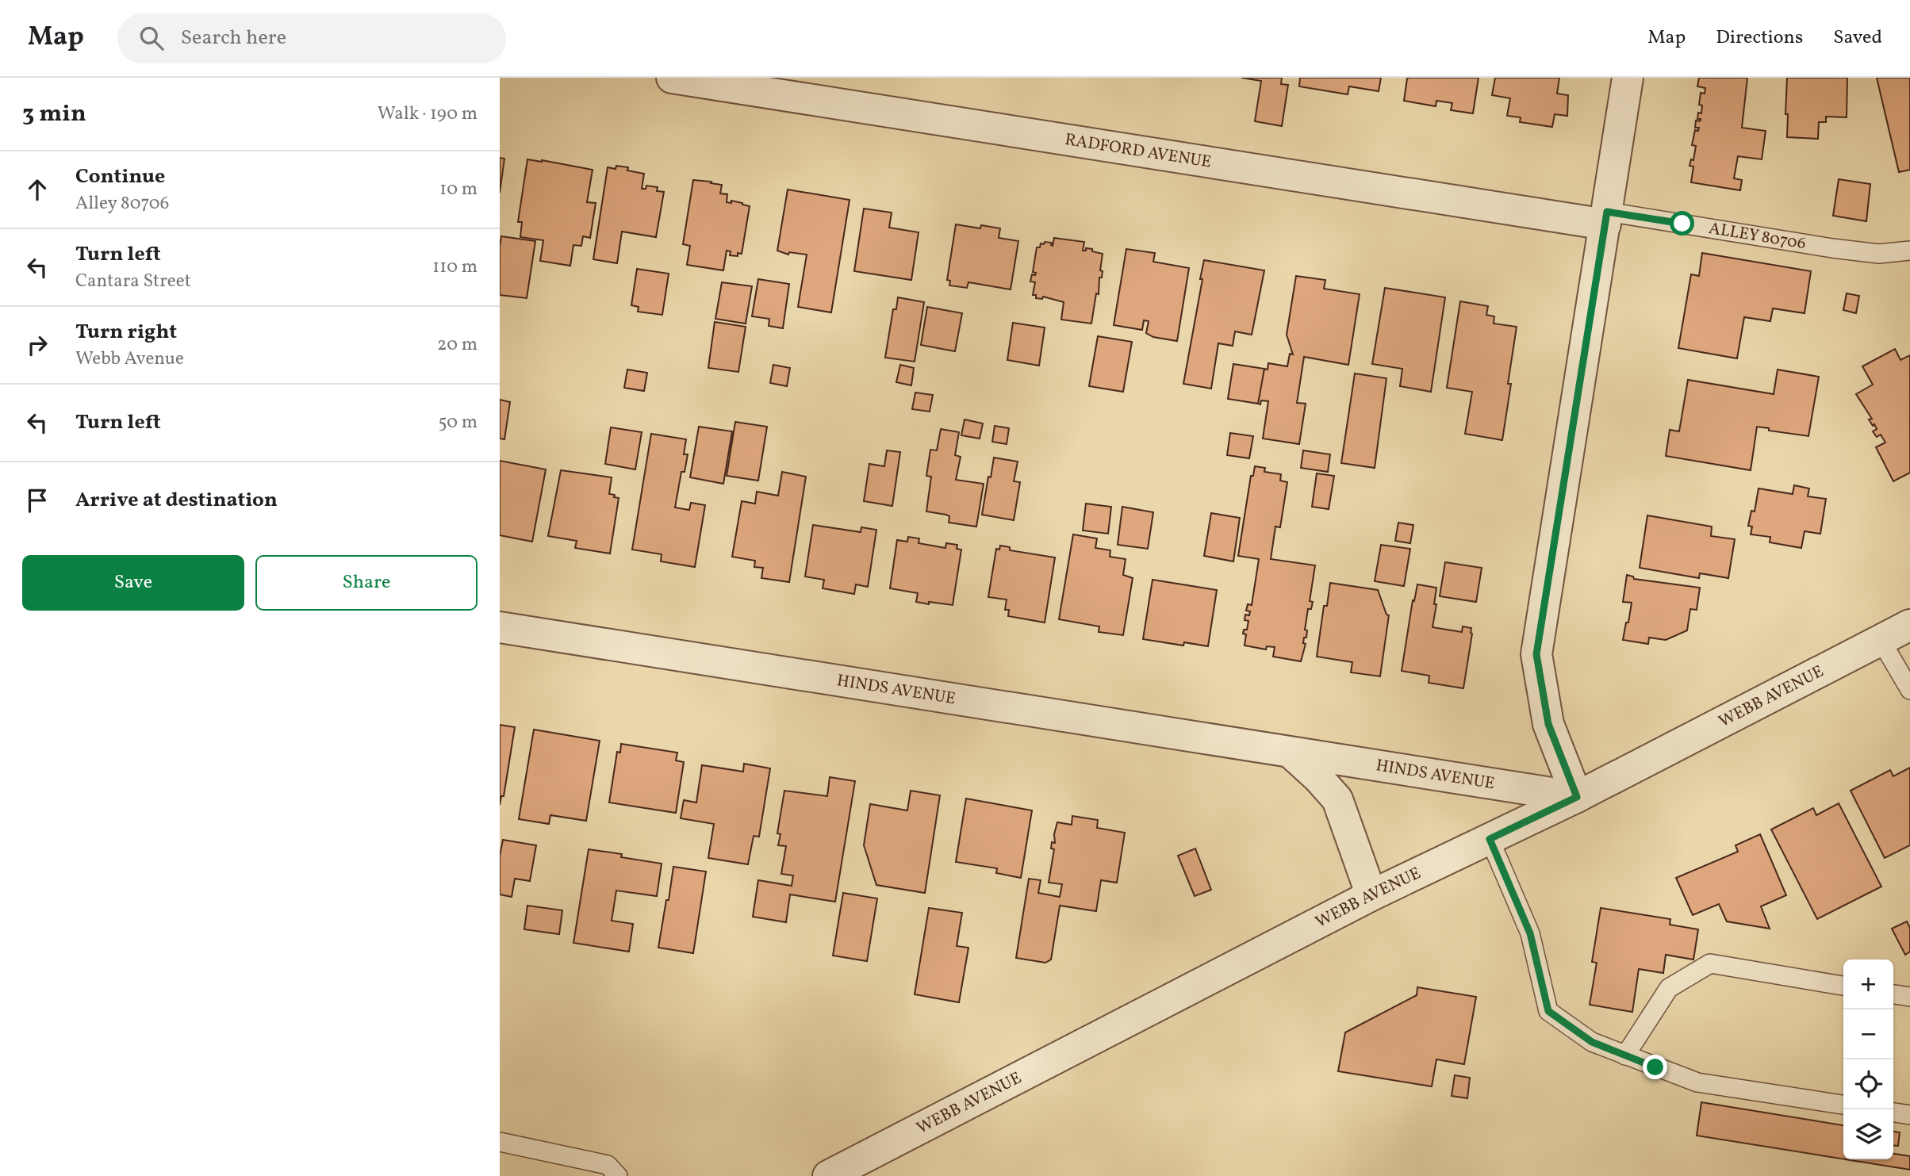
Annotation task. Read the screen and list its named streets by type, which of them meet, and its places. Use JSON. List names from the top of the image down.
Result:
{
  "streets": {
    "street": ["RADFORD AVENUE", "HINDS AVENUE", "WEBB AVENUE"],
    "lane": ["ALLEY 80706"]
  },
  "crossings": [
    ["RADFORD AVENUE", "ALLEY 80706"],
    ["HINDS AVENUE", "WEBB AVENUE"]
  ],
  "page": {
    "header": "Map",
    "search": "Search here",
    "nav": ["Map", "Directions", "Saved"],
    "heading": ["3 min", "Walk · 190 m"],
    "list": [
      ["Continue", "Alley 80706", "10 m"],
      ["Turn left", "Cantara Street", "110 m"],
      ["Turn right", "Webb Avenue", "20 m"],
      ["Turn left", "50 m"],
      "Arrive at destination"
    ],
    "buttons": ["Save", "Share"],
    "map_buttons": ["+", "−"]
  }
}
